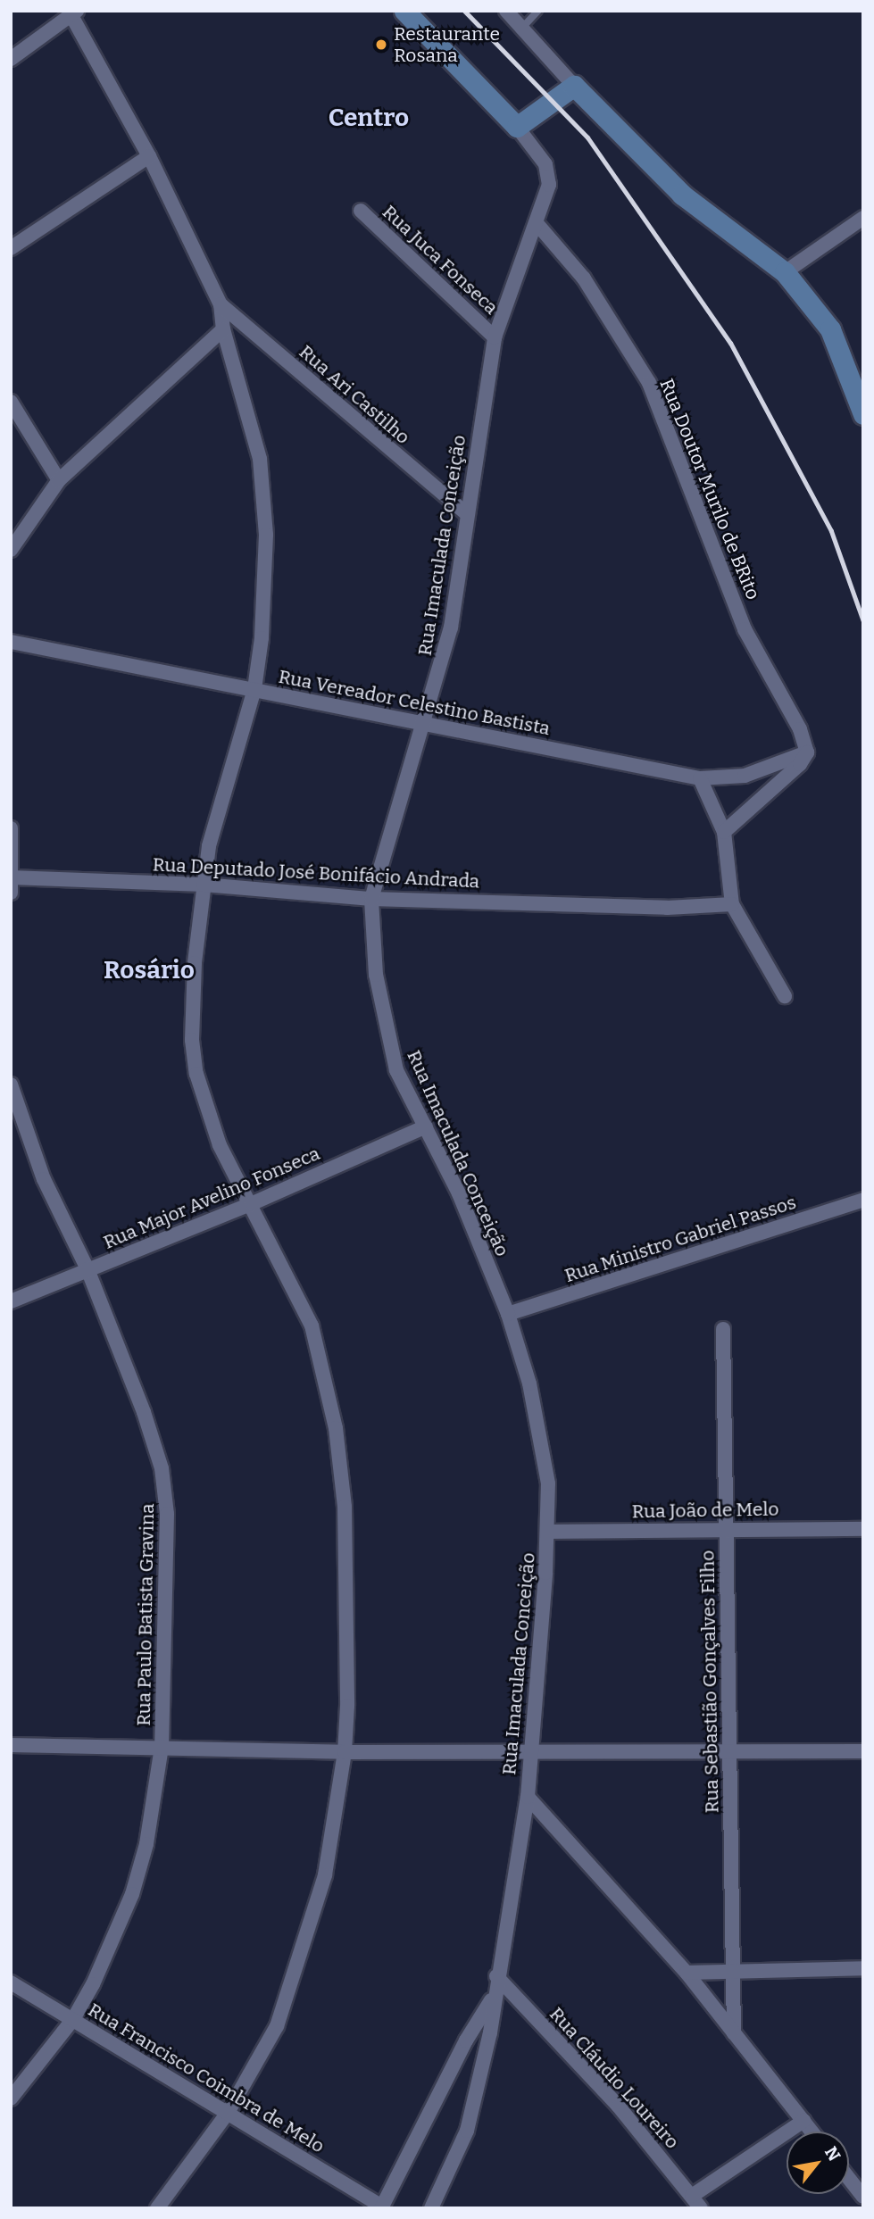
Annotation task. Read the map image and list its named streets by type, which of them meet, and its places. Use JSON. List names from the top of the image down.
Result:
{
  "streets": {
    "street": [
      "Rua Juca Fonseca",
      "Rua Ari Castilho",
      "Rua Doutor Murilo de BRito",
      "Rua Imaculada Conceição",
      "Rua Vereador Celestino Bastista",
      "Rua Deputado José Bonifácio Andrada",
      "Rua Major Avelino Fonseca",
      "Rua Ministro Gabriel Passos",
      "Rua João de Melo",
      "Rua Paulo Batista Gravina",
      "Rua Sebastião Gonçalves Filho",
      "Rua Francisco Coimbra de Melo",
      "Rua Cláudio Loureiro"
    ]
  },
  "crossings": [
    ["Rua Juca Fonseca", "Rua Imaculada Conceição"],
    ["Rua Ari Castilho", "Rua Imaculada Conceição"],
    ["Rua Doutor Murilo de BRito", "Rua Imaculada Conceição"],
    ["Rua Doutor Murilo de BRito", "Rua Vereador Celestino Bastista"],
    ["Rua Imaculada Conceição", "Rua Vereador Celestino Bastista"],
    ["Rua Imaculada Conceição", "Rua Deputado José Bonifácio Andrada"],
    ["Rua Imaculada Conceição", "Rua Major Avelino Fonseca"],
    ["Rua Imaculada Conceição", "Rua Ministro Gabriel Passos"],
    ["Rua Imaculada Conceição", "Rua João de Melo"],
    ["Rua Imaculada Conceição", "Rua Cláudio Loureiro"],
    ["Rua Major Avelino Fonseca", "Rua Paulo Batista Gravina"],
    ["Rua João de Melo", "Rua Sebastião Gonçalves Filho"],
    ["Rua Paulo Batista Gravina", "Rua Francisco Coimbra de Melo"]
  ],
  "districts": ["Centro", "Rosário"],
  "places": ["Restaurante Rosana"],
  "north": "top right"
}
